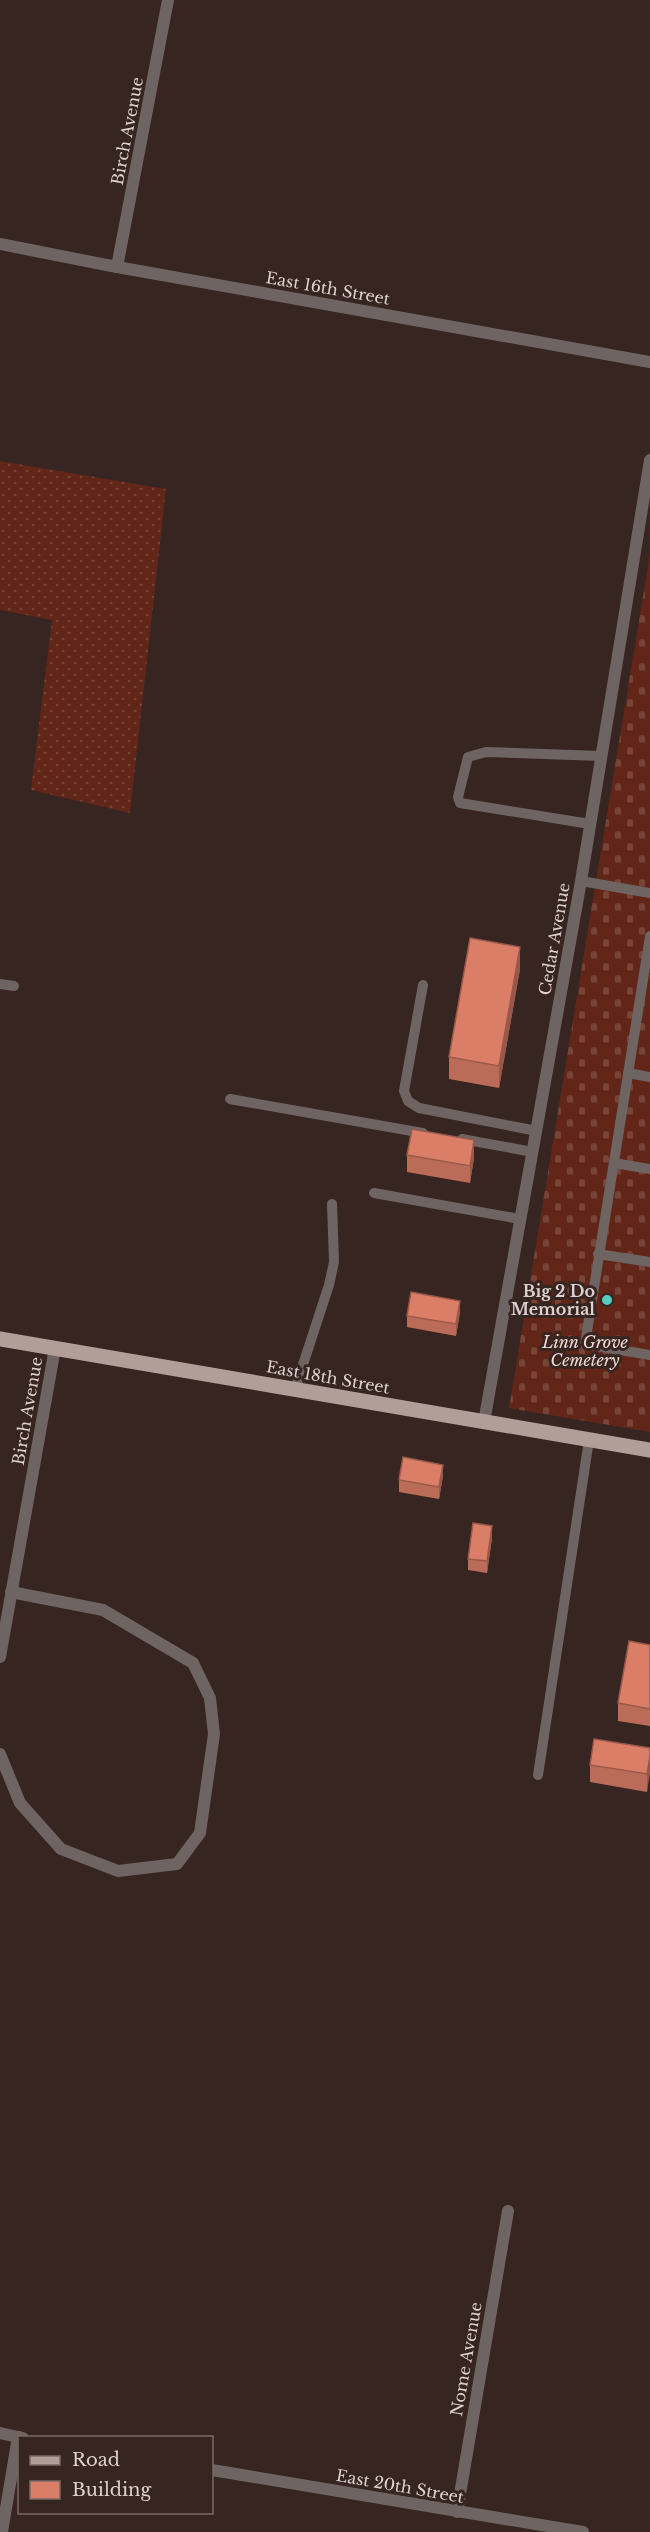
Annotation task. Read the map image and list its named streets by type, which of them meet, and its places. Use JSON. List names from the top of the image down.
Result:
{
  "streets": {
    "main road": ["East 18th Street"],
    "street": [
      "Birch Avenue",
      "East 16th Street",
      "Cedar Avenue",
      "Nome Avenue",
      "East 20th Street"
    ]
  },
  "crossings": [
    ["Birch Avenue", "East 16th Street"],
    ["Birch Avenue", "East 18th Street"],
    ["Cedar Avenue", "East 18th Street"],
    ["Nome Avenue", "East 20th Street"]
  ],
  "parks": ["Linn Grove Cemetery"],
  "places": ["Big 2 Do Memorial"],
  "legend": ["Road", "Building"]
}
